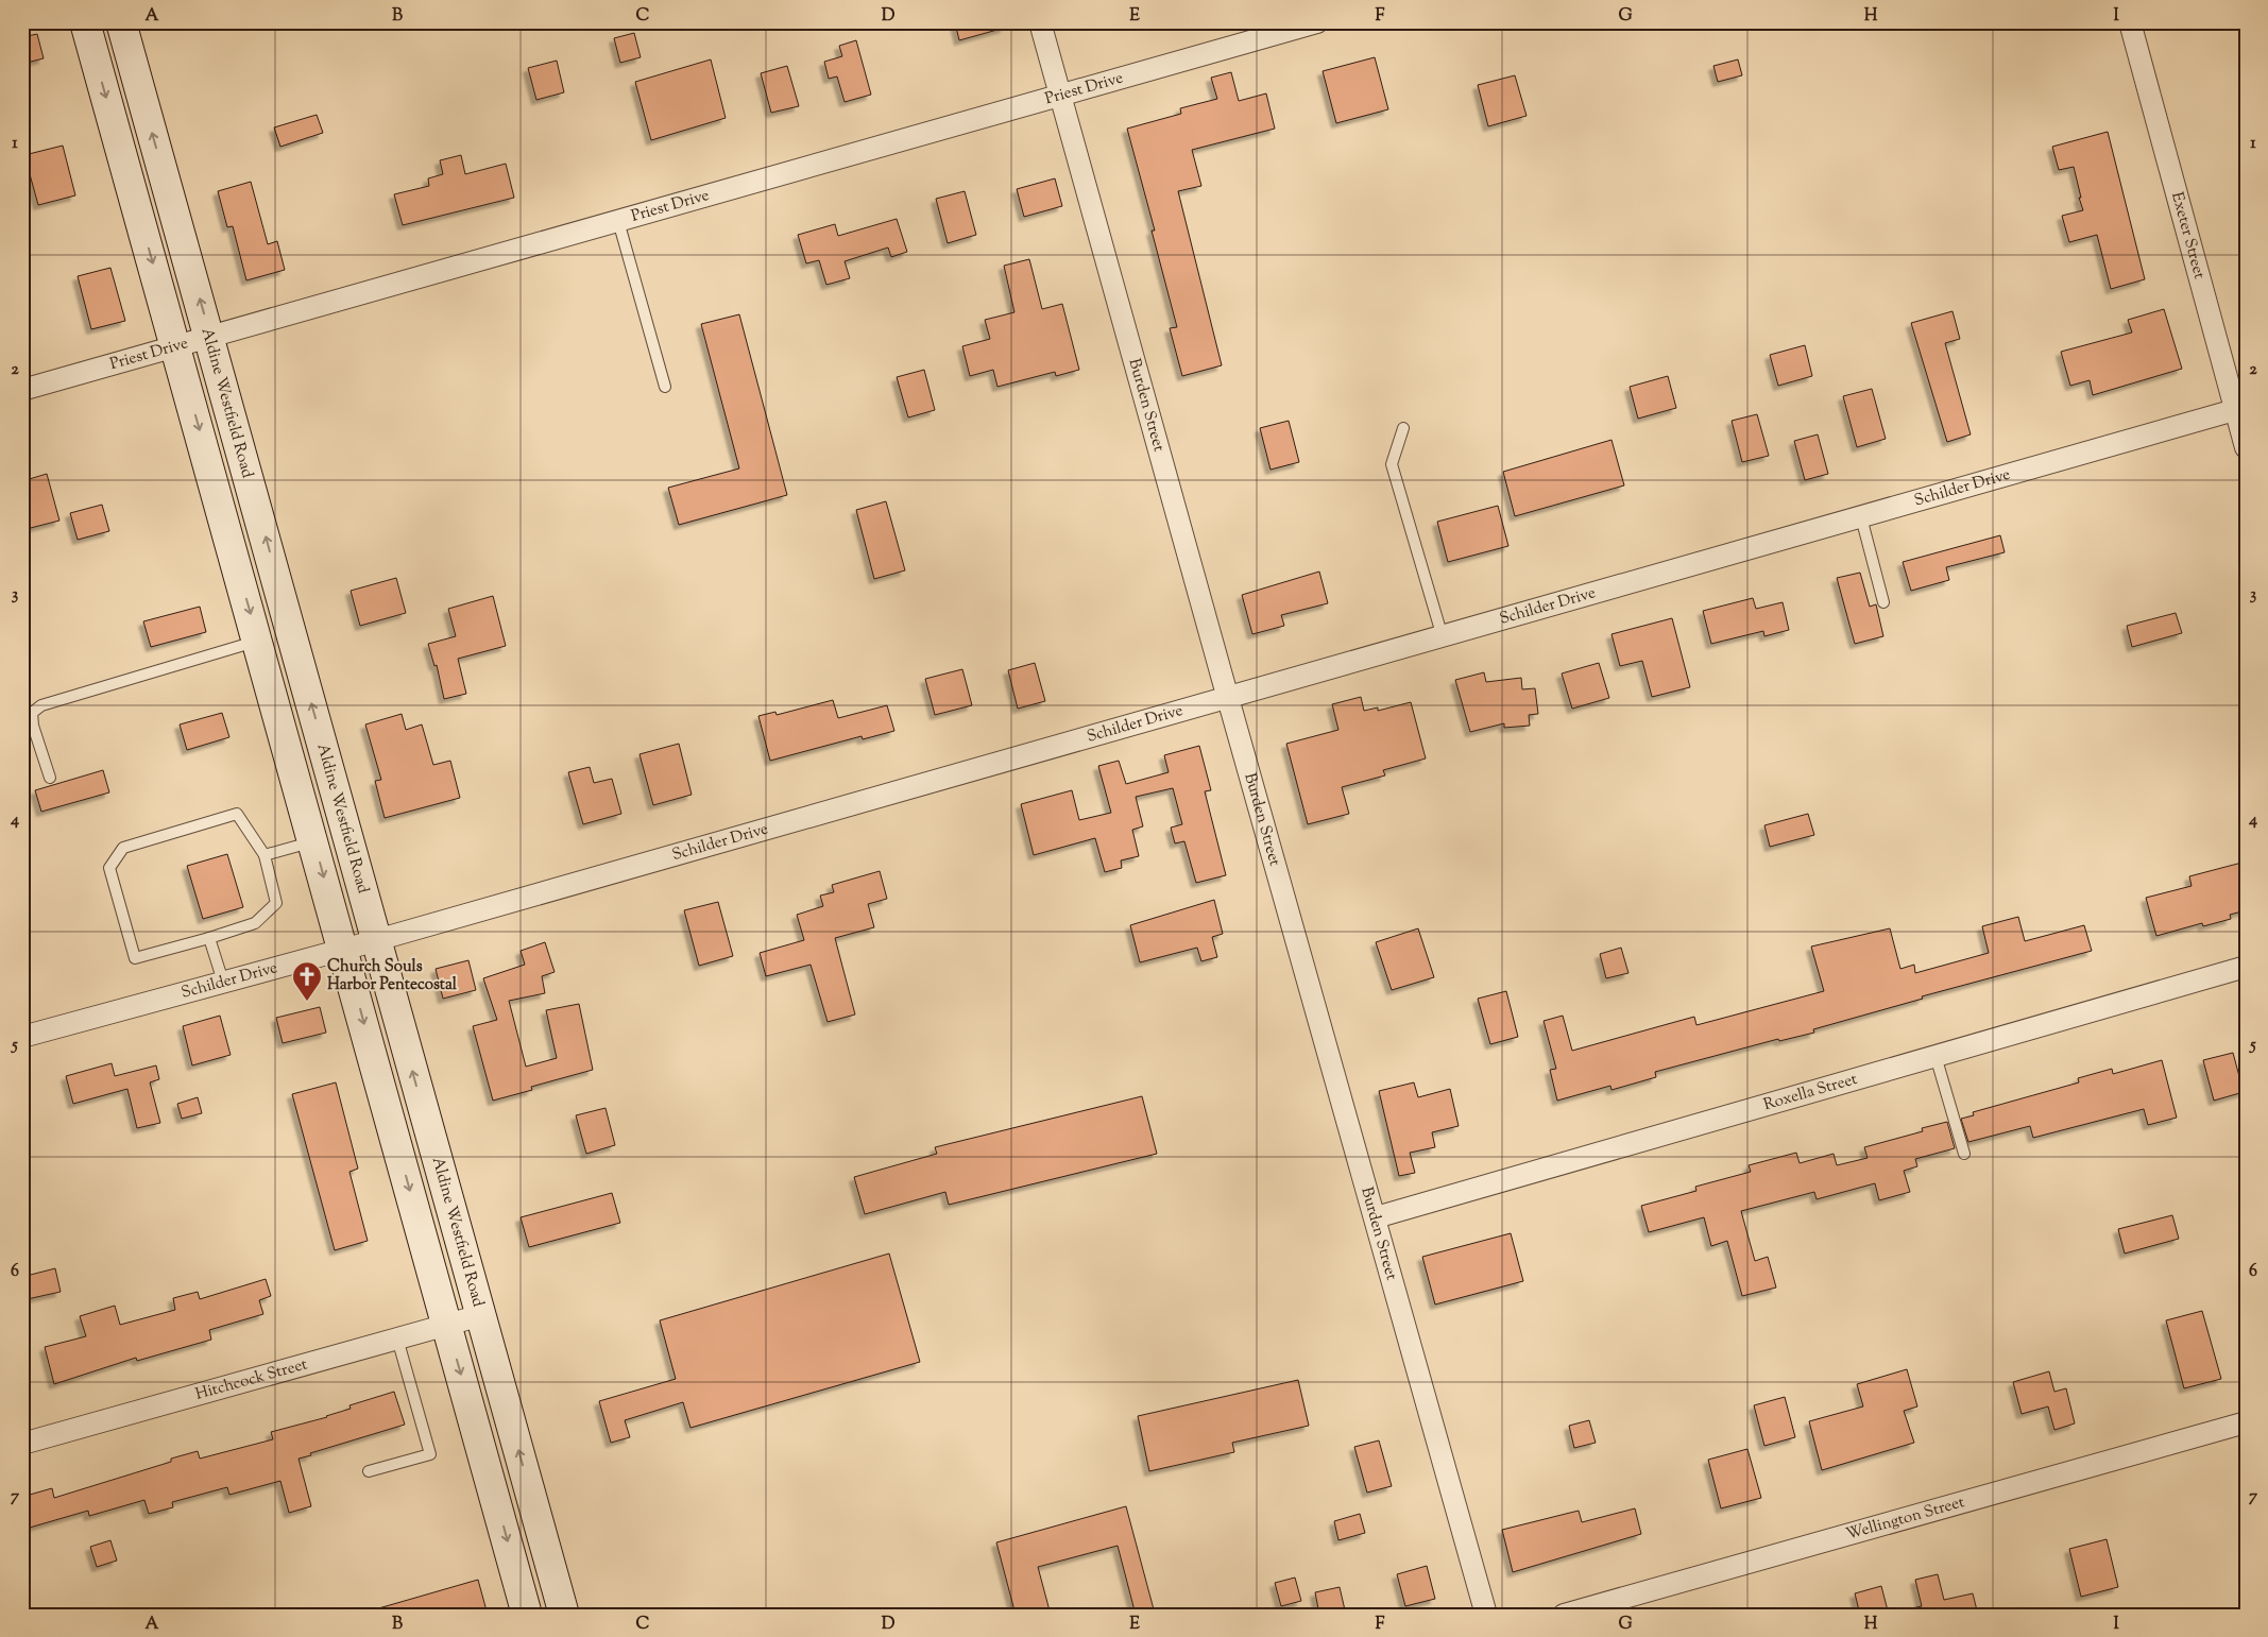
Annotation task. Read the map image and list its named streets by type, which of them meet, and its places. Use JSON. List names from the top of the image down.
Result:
{
  "streets": {
    "main road": ["Aldine Westfield Road"],
    "street": [
      "Priest Drive",
      "Exeter Street",
      "Burden Street",
      "Schilder Drive",
      "Roxella Street",
      "Hitchcock Street",
      "Wellington Street"
    ]
  },
  "crossings": [
    ["Priest Drive", "Aldine Westfield Road"],
    ["Priest Drive", "Burden Street"],
    ["Exeter Street", "Schilder Drive"],
    ["Aldine Westfield Road", "Schilder Drive"],
    ["Aldine Westfield Road", "Hitchcock Street"],
    ["Burden Street", "Schilder Drive"],
    ["Burden Street", "Roxella Street"]
  ],
  "places": {
    "church": ["Church Souls Harbor Pentecostal"]
  },
  "grid": {
    "columns": [
      "A",
      "B",
      "C",
      "D",
      "E",
      "F",
      "G",
      "H",
      "I"
    ],
    "rows": [
      "1",
      "2",
      "3",
      "4",
      "5",
      "6",
      "7"
    ]
  }
}
